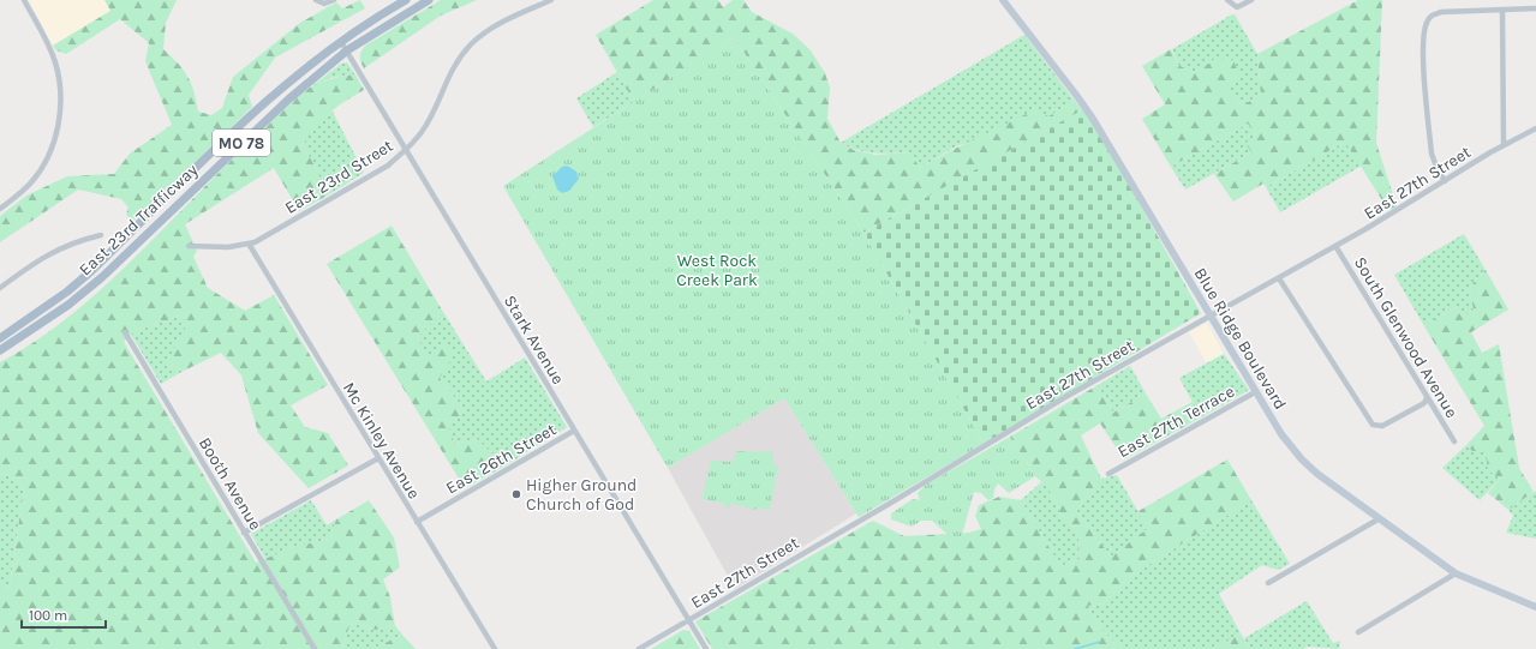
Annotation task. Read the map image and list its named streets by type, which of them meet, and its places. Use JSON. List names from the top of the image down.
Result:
{
  "streets": {
    "main road": ["MO 78", "East 23rd Trafficway", "Blue Ridge Boulevard"],
    "street": [
      "East 23rd Street",
      "East 27th Street",
      "South Glenwood Avenue",
      "Stark Avenue",
      "East 27th Terrace",
      "Mc Kinley Avenue",
      "East 26th Street",
      "Booth Avenue"
    ]
  },
  "crossings": [
    ["East 23rd Street", "Stark Avenue"],
    ["East 23rd Street", "Mc Kinley Avenue"],
    ["East 27th Street", "South Glenwood Avenue"],
    ["East 27th Street", "Blue Ridge Boulevard"],
    ["East 27th Street", "Stark Avenue"],
    ["East 23rd Trafficway", "Stark Avenue"],
    ["Blue Ridge Boulevard", "East 27th Terrace"],
    ["Stark Avenue", "East 26th Street"],
    ["Mc Kinley Avenue", "East 26th Street"]
  ],
  "parks": ["West Rock Creek Park"],
  "places": ["Higher Ground Church of God"],
  "scale_bar": "100 m"
}
